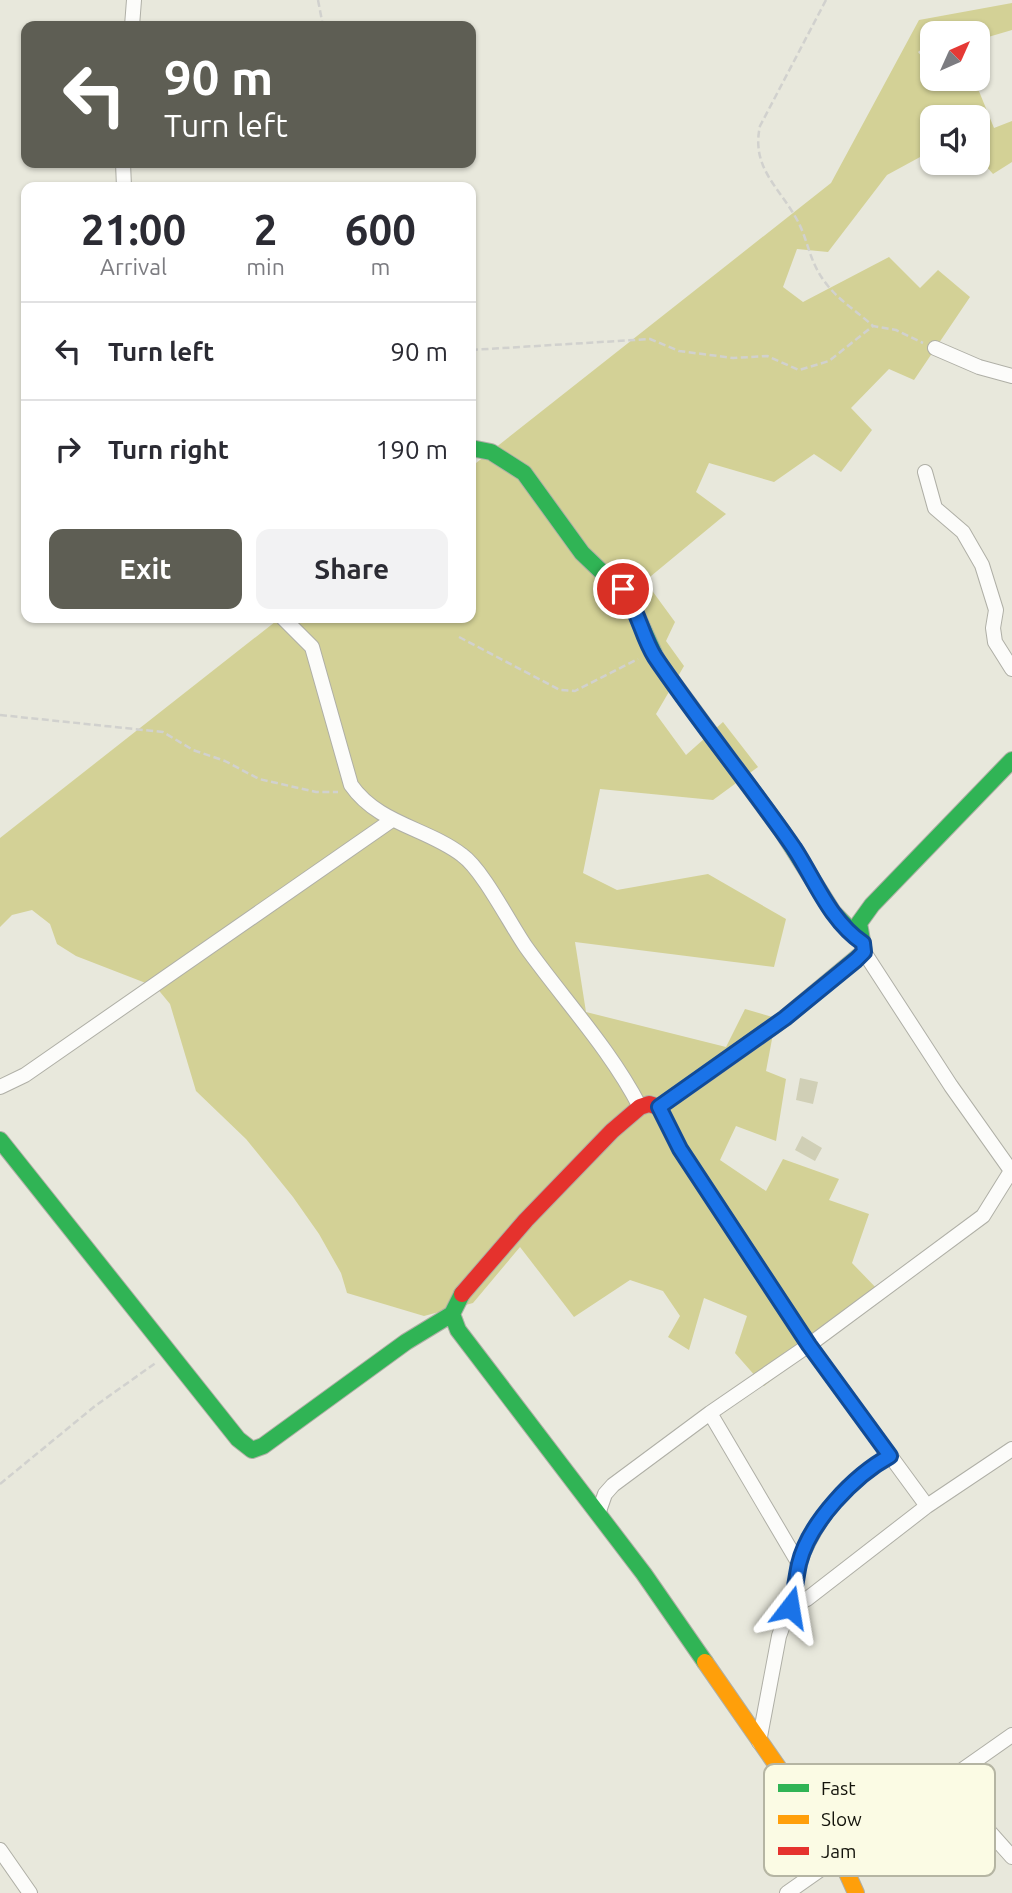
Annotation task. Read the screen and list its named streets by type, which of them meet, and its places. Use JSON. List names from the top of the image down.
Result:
{
  "legend": ["Fast", "Slow", "Jam"],
  "north": "top right",
  "page": {
    "turn": ["90 m", "Turn left"],
    "eta": [
      "21:00",
      "Arrival",
      "2",
      "min",
      "600",
      "m"
    ],
    "list": [
      {
        "name": "Turn left",
        "value": "90 m"
      },
      {
        "name": "Turn right",
        "value": "190 m"
      }
    ],
    "buttons": ["Exit", "Share"]
  }
}
